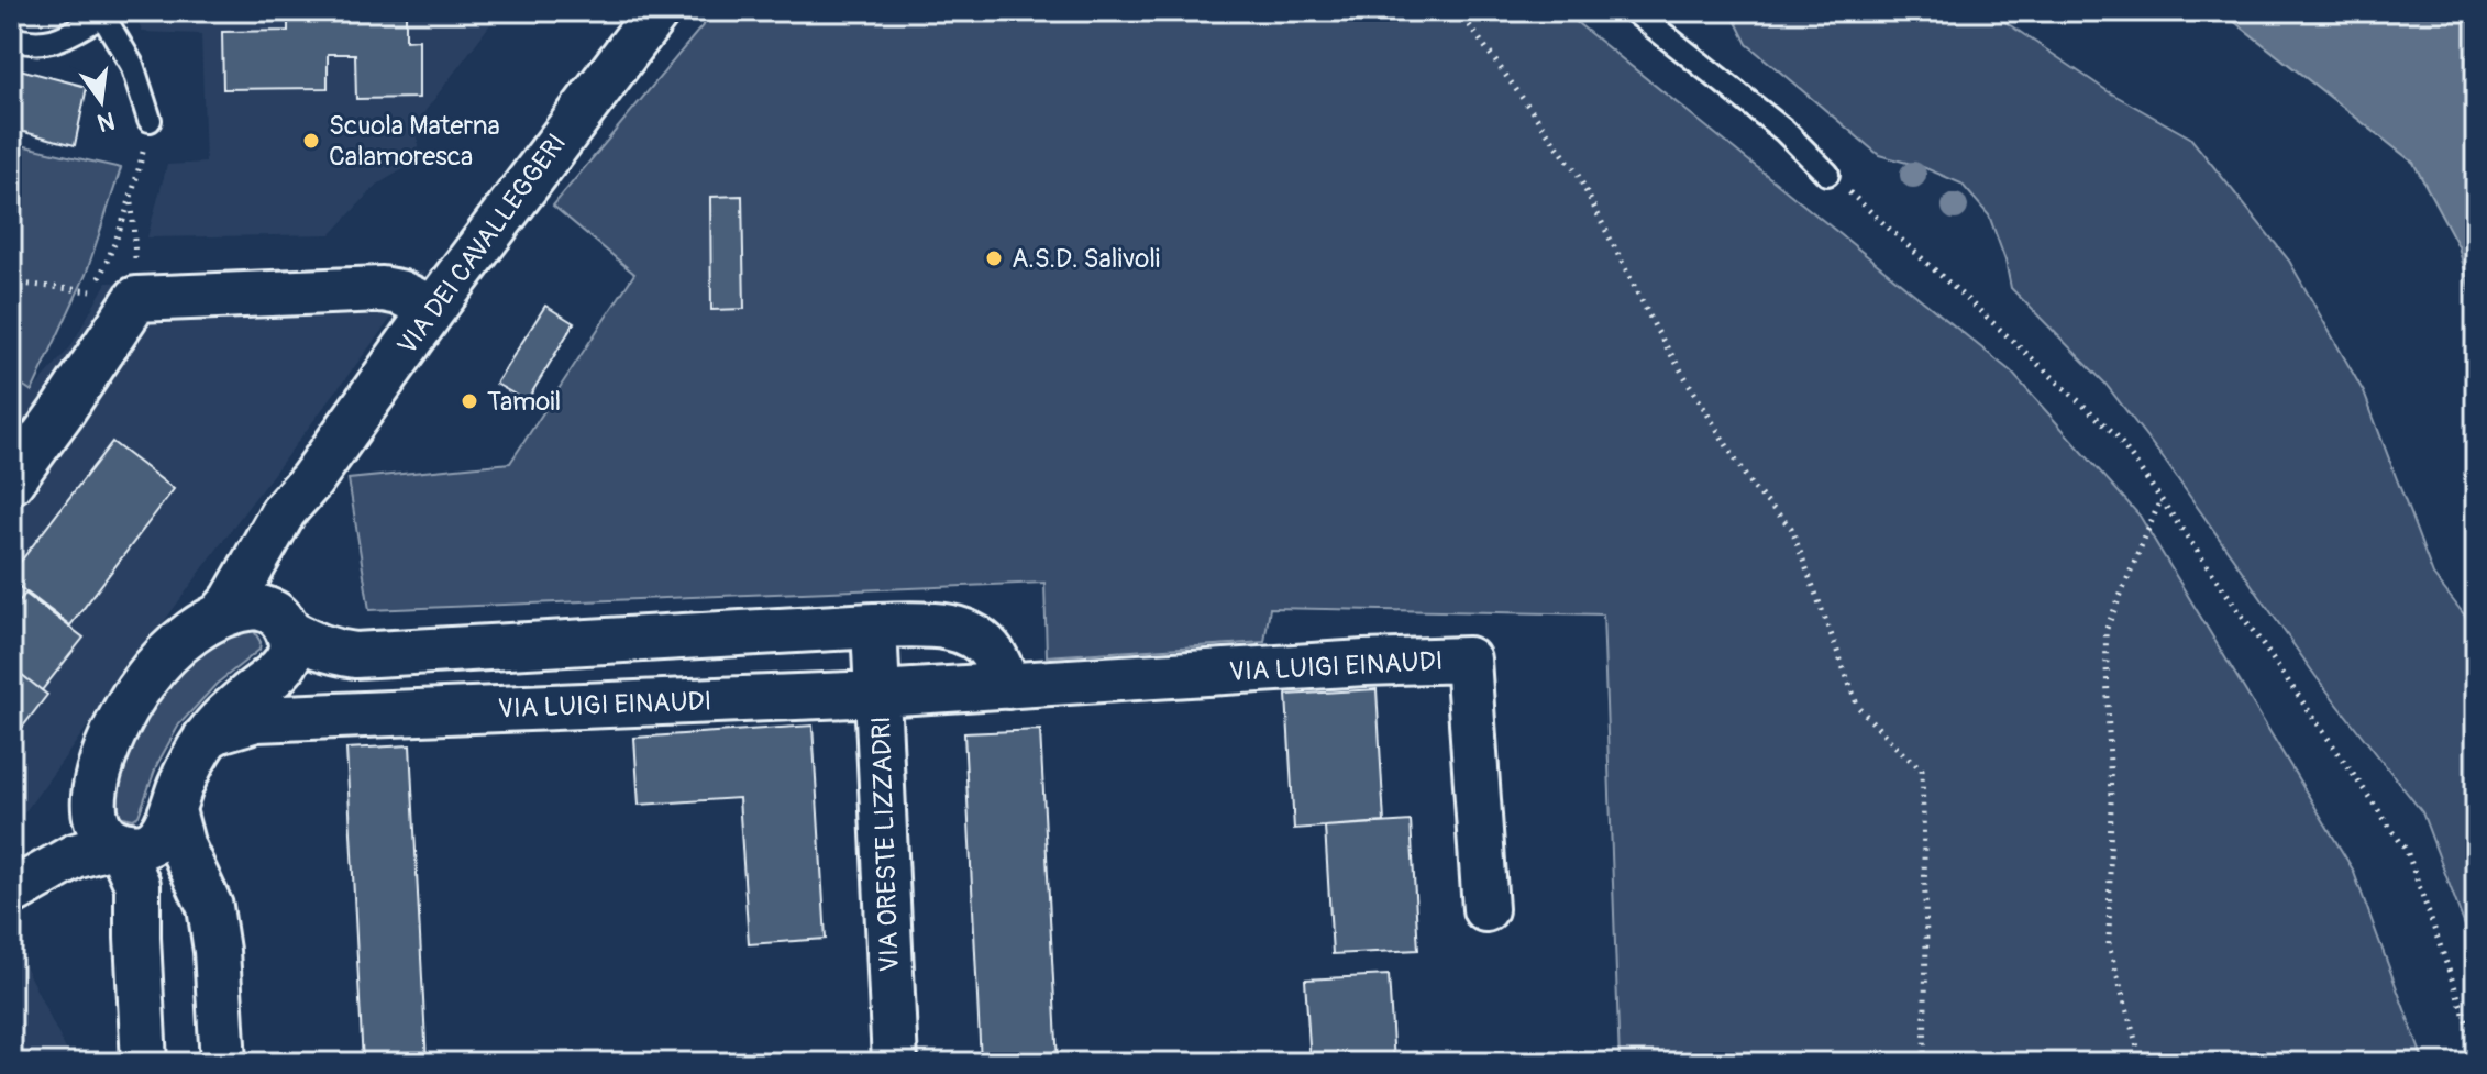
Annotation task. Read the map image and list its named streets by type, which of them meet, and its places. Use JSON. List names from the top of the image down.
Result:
{
  "streets": {
    "street": ["VIA DEI CAVALLEGGERI", "VIA LUIGI EINAUDI", "VIA ORESTE LIZZADRI"]
  },
  "crossings": [
    ["VIA DEI CAVALLEGGERI", "VIA LUIGI EINAUDI"],
    ["VIA LUIGI EINAUDI", "VIA ORESTE LIZZADRI"]
  ],
  "places": ["Scuola Materna Calamoresca", "A.S.D. Salivoli", "Tamoil"],
  "north": "bottom"
}
